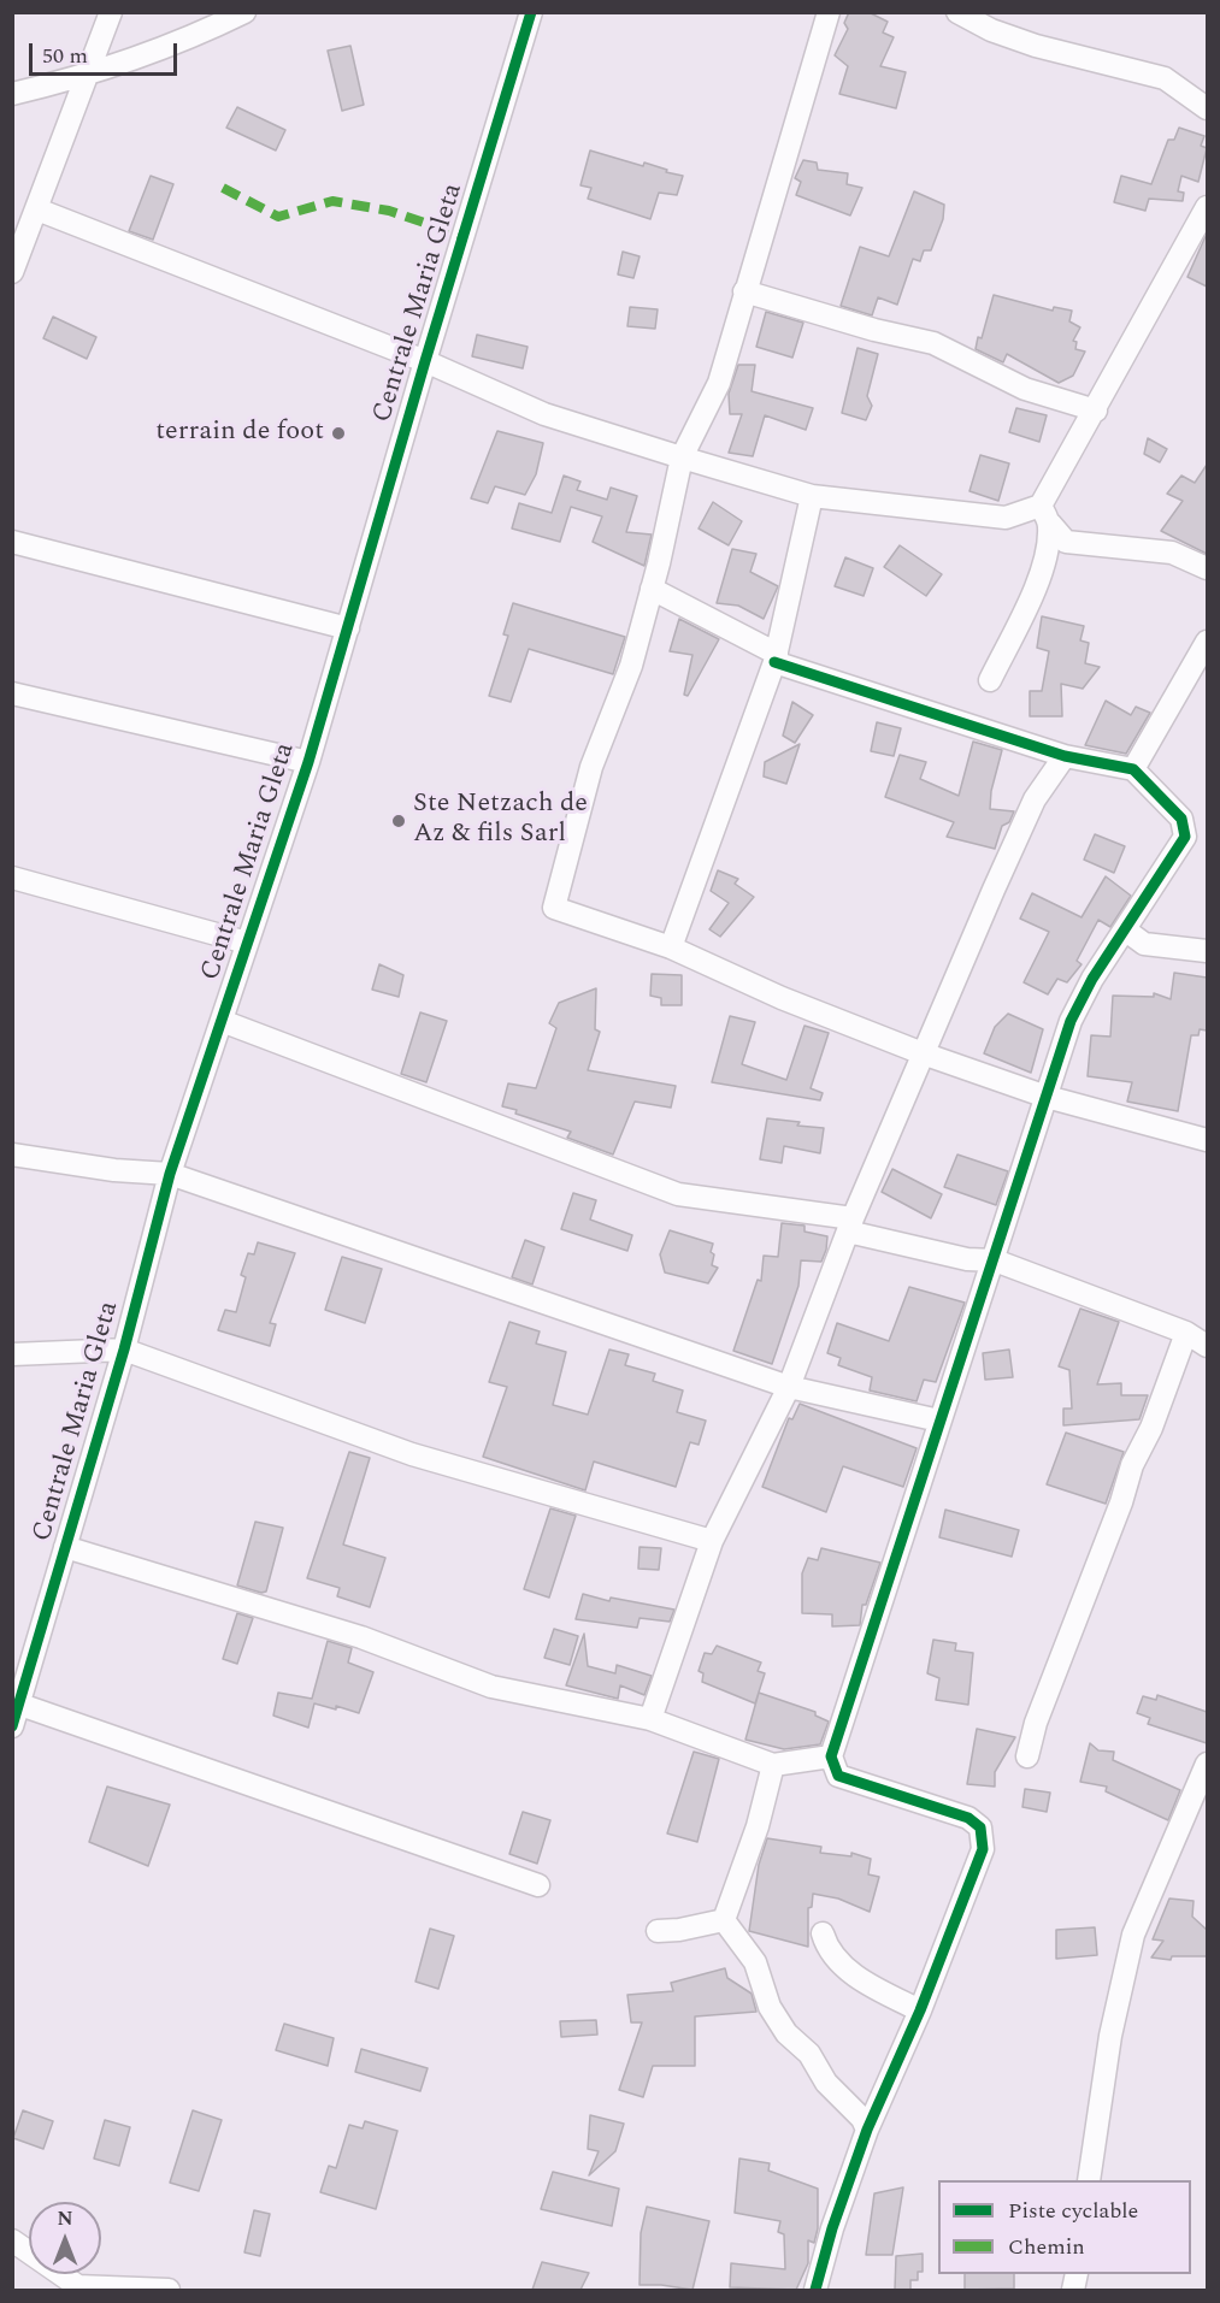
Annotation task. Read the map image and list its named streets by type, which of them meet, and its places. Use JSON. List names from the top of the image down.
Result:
{
  "streets": {
    "street": ["Centrale Maria Gleta"]
  },
  "places": ["terrain de foot", "Ste Netzach de Az & fils Sarl"],
  "legend": ["Piste cyclable", "Chemin"],
  "scale_bar": "50 m",
  "north": "top"
}
